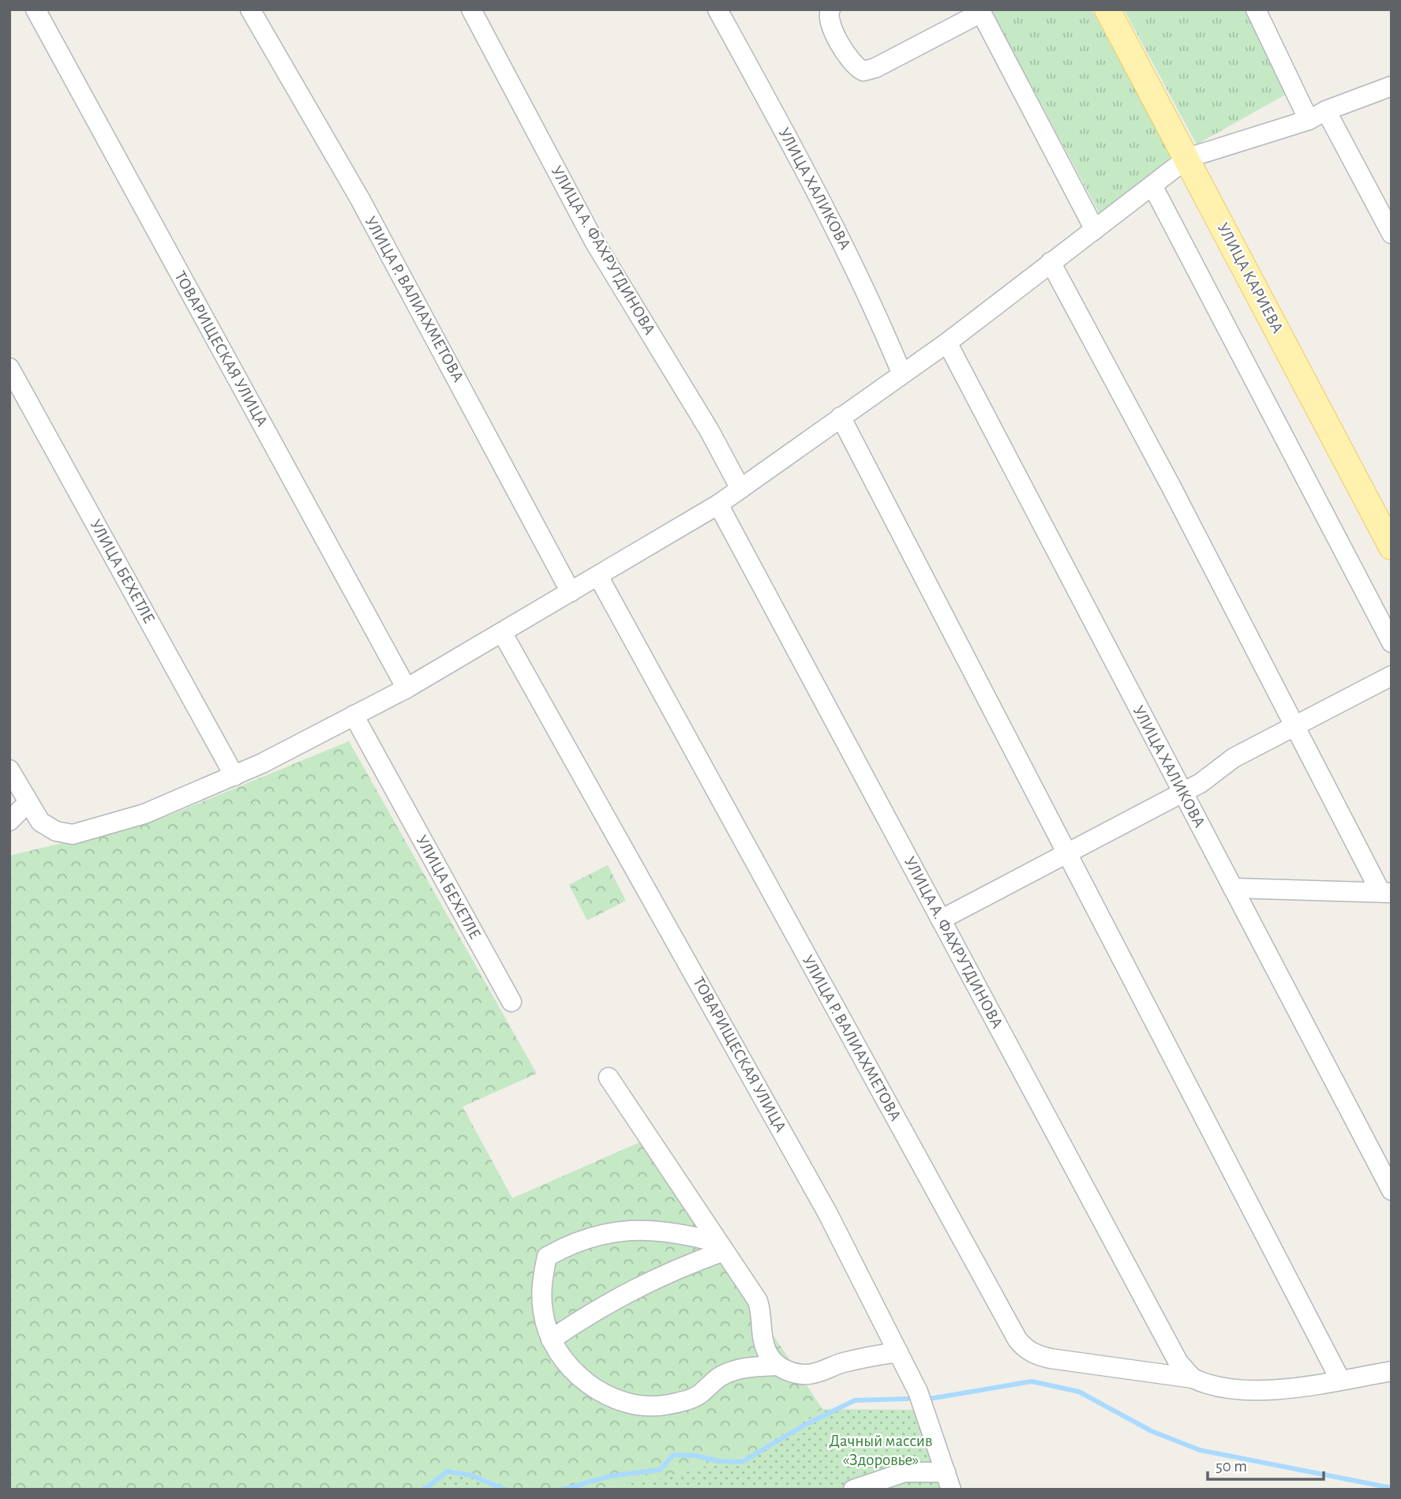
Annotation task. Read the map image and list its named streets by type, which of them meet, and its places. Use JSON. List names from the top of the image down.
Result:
{
  "streets": {
    "main road": ["УЛИЦА КАРИЕВА"],
    "street": [
      "УЛИЦА ХАЛИКОВА",
      "УЛИЦА А. ФАХРУТДИНОВА",
      "УЛИЦА Р. ВАЛИАХМЕТОВА",
      "ТОВАРИЩЕСКАЯ УЛИЦА",
      "УЛИЦА БЕХЕТЛЕ"
    ]
  },
  "crossings": [
    ["УЛИЦА А. ФАХРУТДИНОВА", "УЛИЦА Р. ВАЛИАХМЕТОВА"]
  ],
  "parks": ["Дачный массив «Здоровье»"],
  "scale_bar": "50 m"
}
